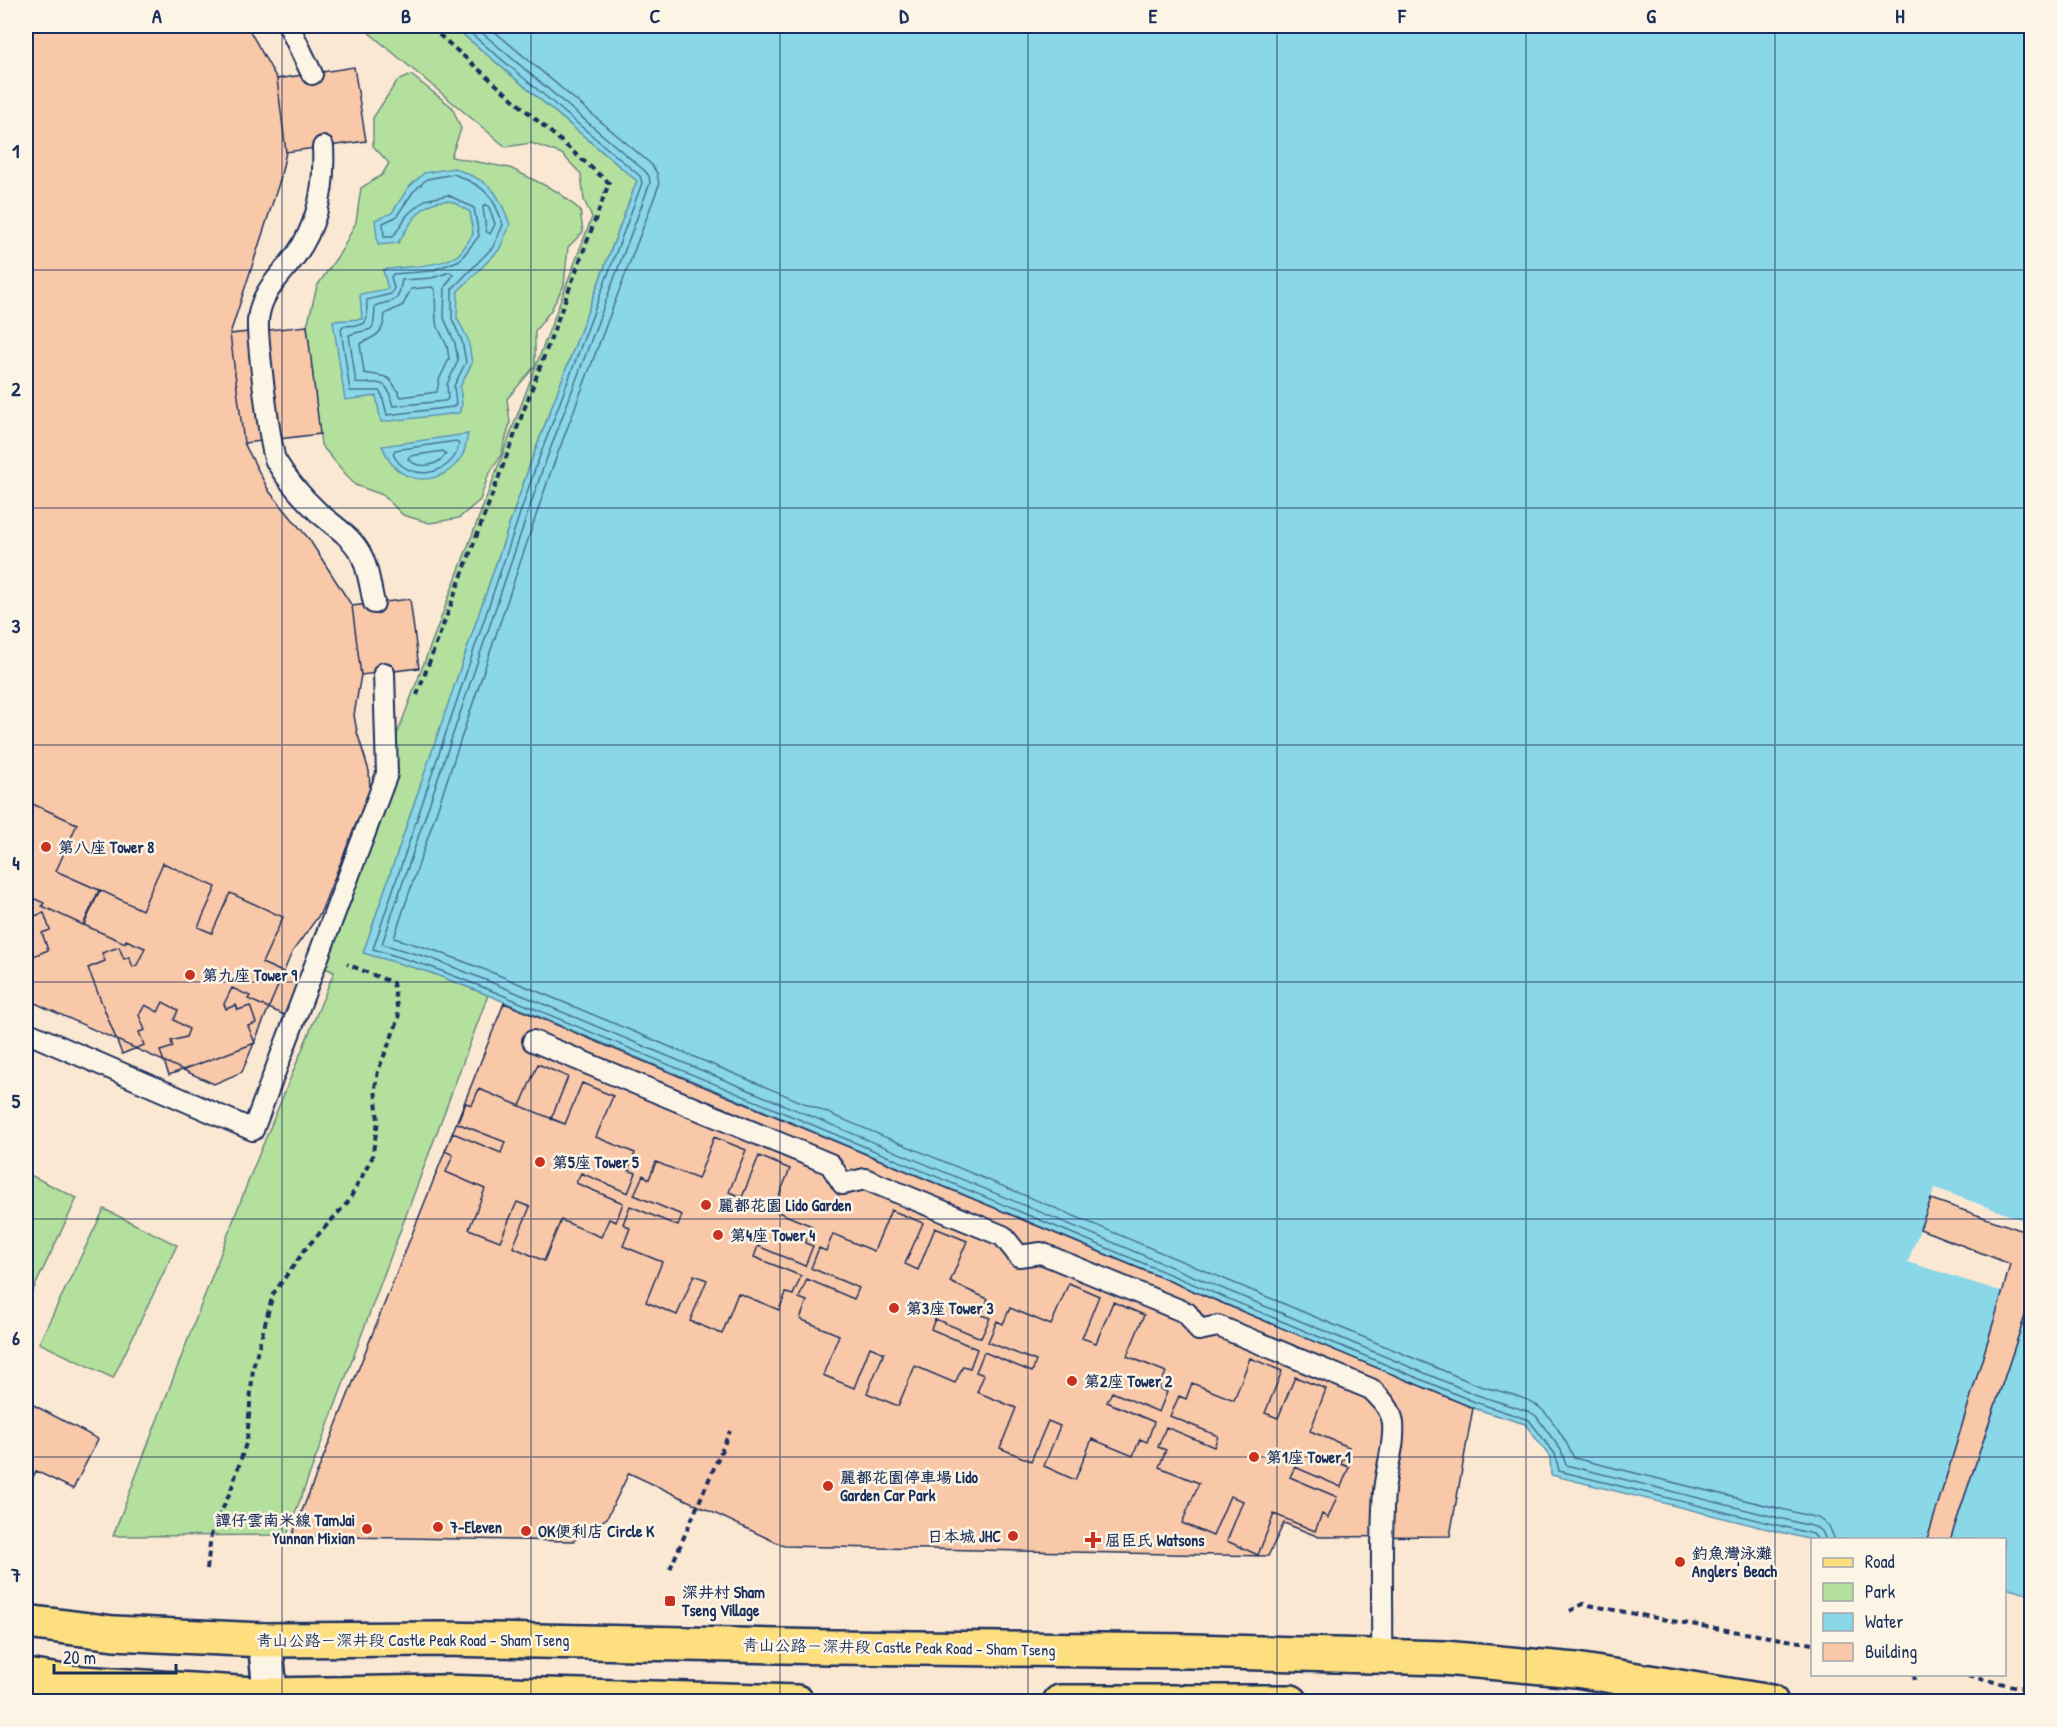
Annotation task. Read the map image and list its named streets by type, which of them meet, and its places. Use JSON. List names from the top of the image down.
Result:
{
  "streets": {
    "main road": ["青山公路－深井段 Castle Peak Road – Sham Tseng"]
  },
  "places": {
    "other": [
      "第八座 Tower 8",
      "第九座 Tower 9",
      "第5座 Tower 5",
      "麗都花園 Lido Garden",
      "第4座 Tower 4",
      "第3座 Tower 3",
      "第2座 Tower 2",
      "第1座 Tower 1",
      "麗都花園停車場 Lido Garden Car Park",
      "7-Eleven",
      "譚仔雲南米線 TamJai Yunnan Mixian",
      "OK便利店 Circle K",
      "日本城 JHC",
      "釣魚灣泳灘 Anglers' Beach"
    ],
    "health": ["屈臣氏 Watsons"],
    "transit": ["深井村 Sham Tseng Village"]
  },
  "legend": [
    "Road",
    "Park",
    "Water",
    "Building"
  ],
  "scale_bar": "20 m",
  "grid": {
    "columns": [
      "A",
      "B",
      "C",
      "D",
      "E",
      "F",
      "G",
      "H"
    ],
    "rows": [
      "1",
      "2",
      "3",
      "4",
      "5",
      "6",
      "7"
    ]
  }
}
